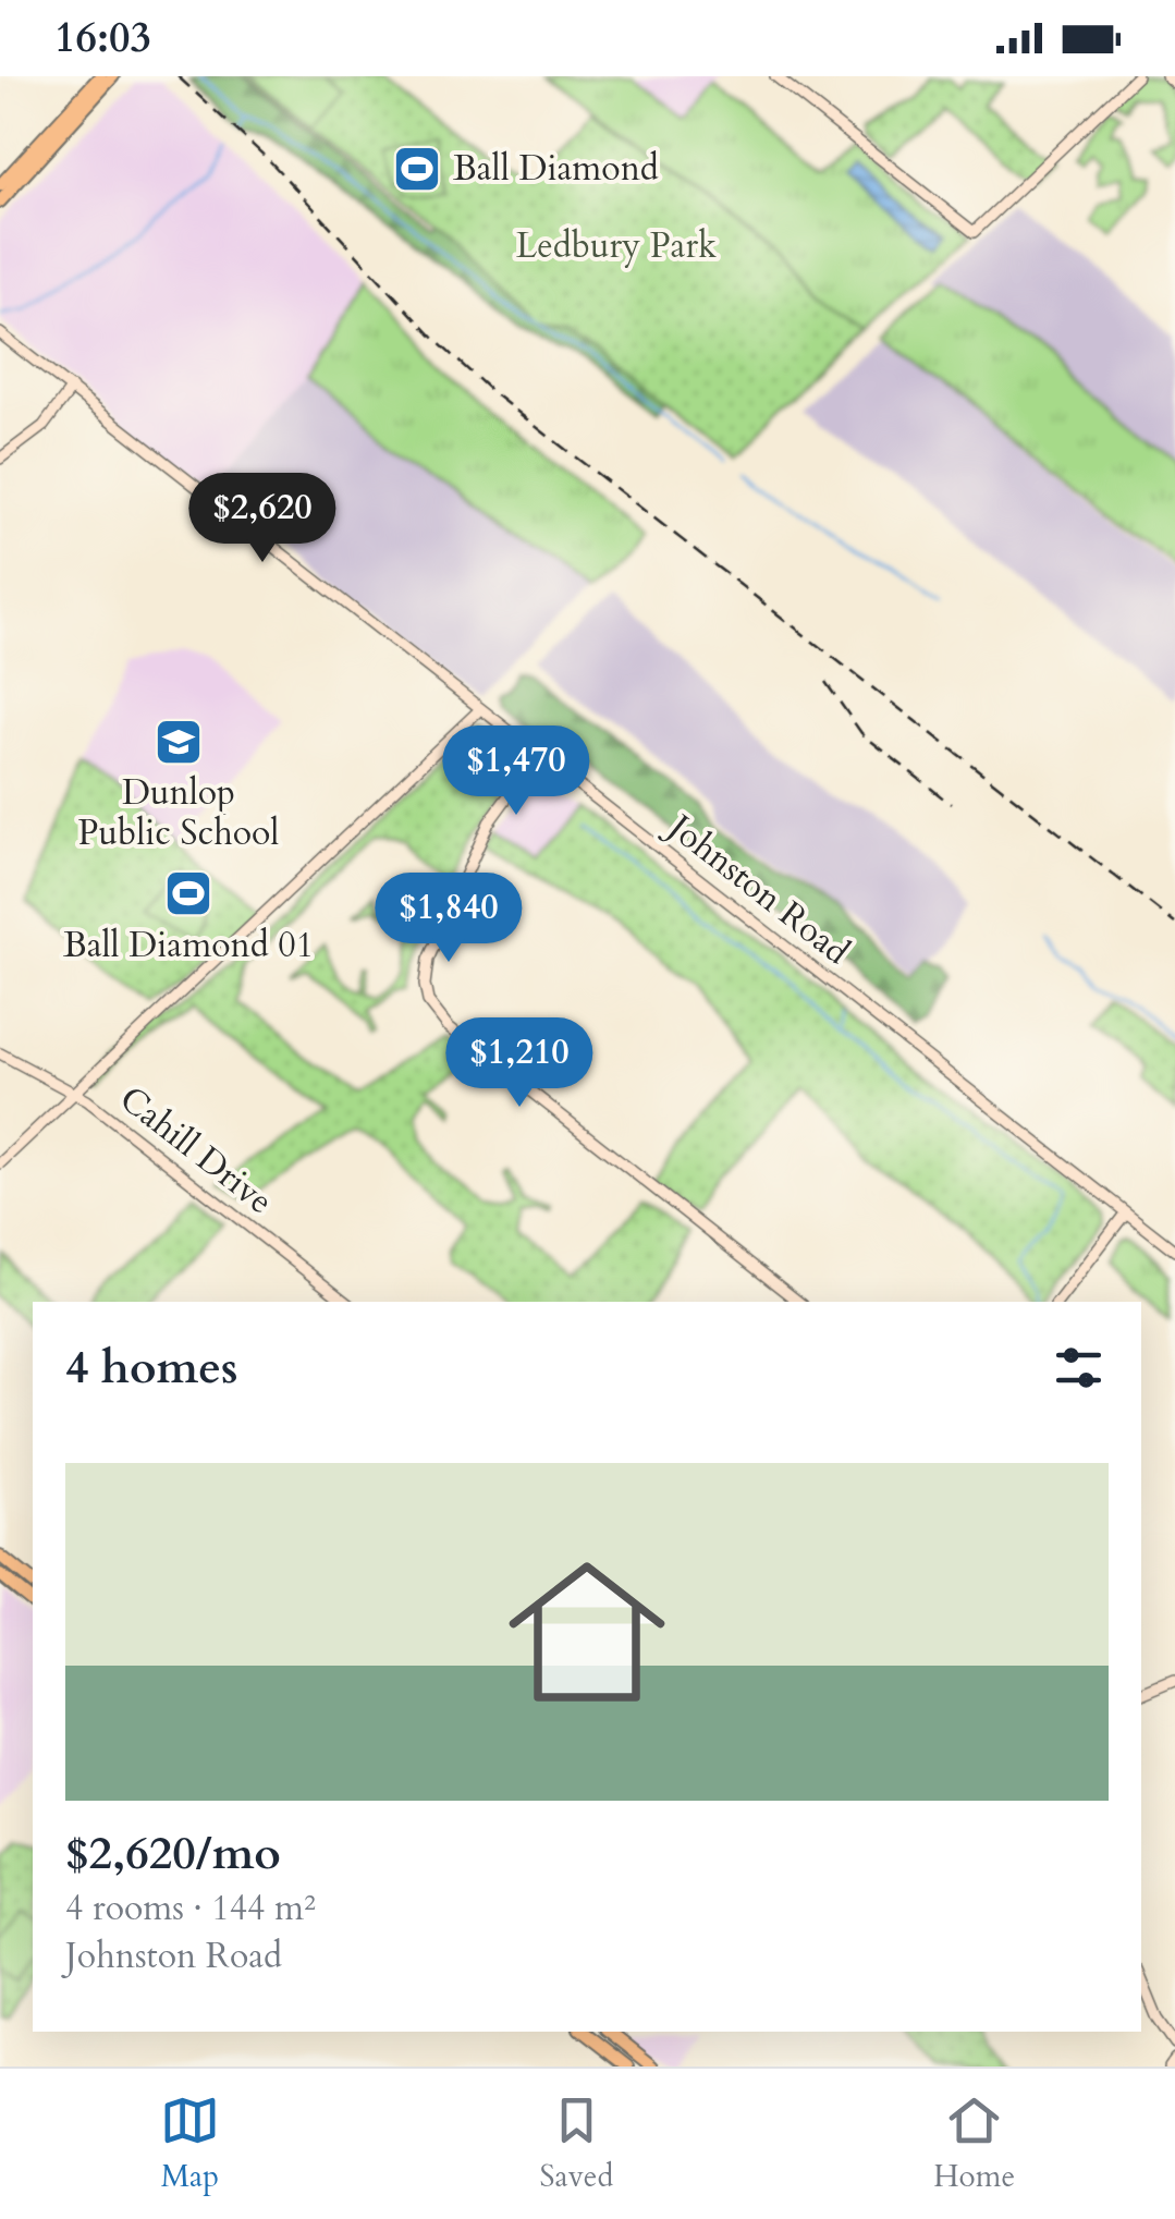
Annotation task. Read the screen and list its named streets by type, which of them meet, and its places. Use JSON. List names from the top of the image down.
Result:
{
  "streets": {
    "street": ["Johnston Road", "Cahill Drive"]
  },
  "parks": ["Ledbury Park"],
  "places": {
    "sports": ["Ball Diamond", "Ball Diamond 01"],
    "school or university": ["Dunlop Public School"]
  },
  "page": {
    "status": "16:03",
    "price": [
      "$2,620",
      "$1,470",
      "$1,840",
      "$1,210"
    ],
    "heading": "4 homes",
    "list": [
      {
        "name": "$2,620/mo",
        "note": "4 rooms · 144 m² · Johnston Road"
      }
    ],
    "tabs": ["Map", "Saved", "Home"]
  }
}
